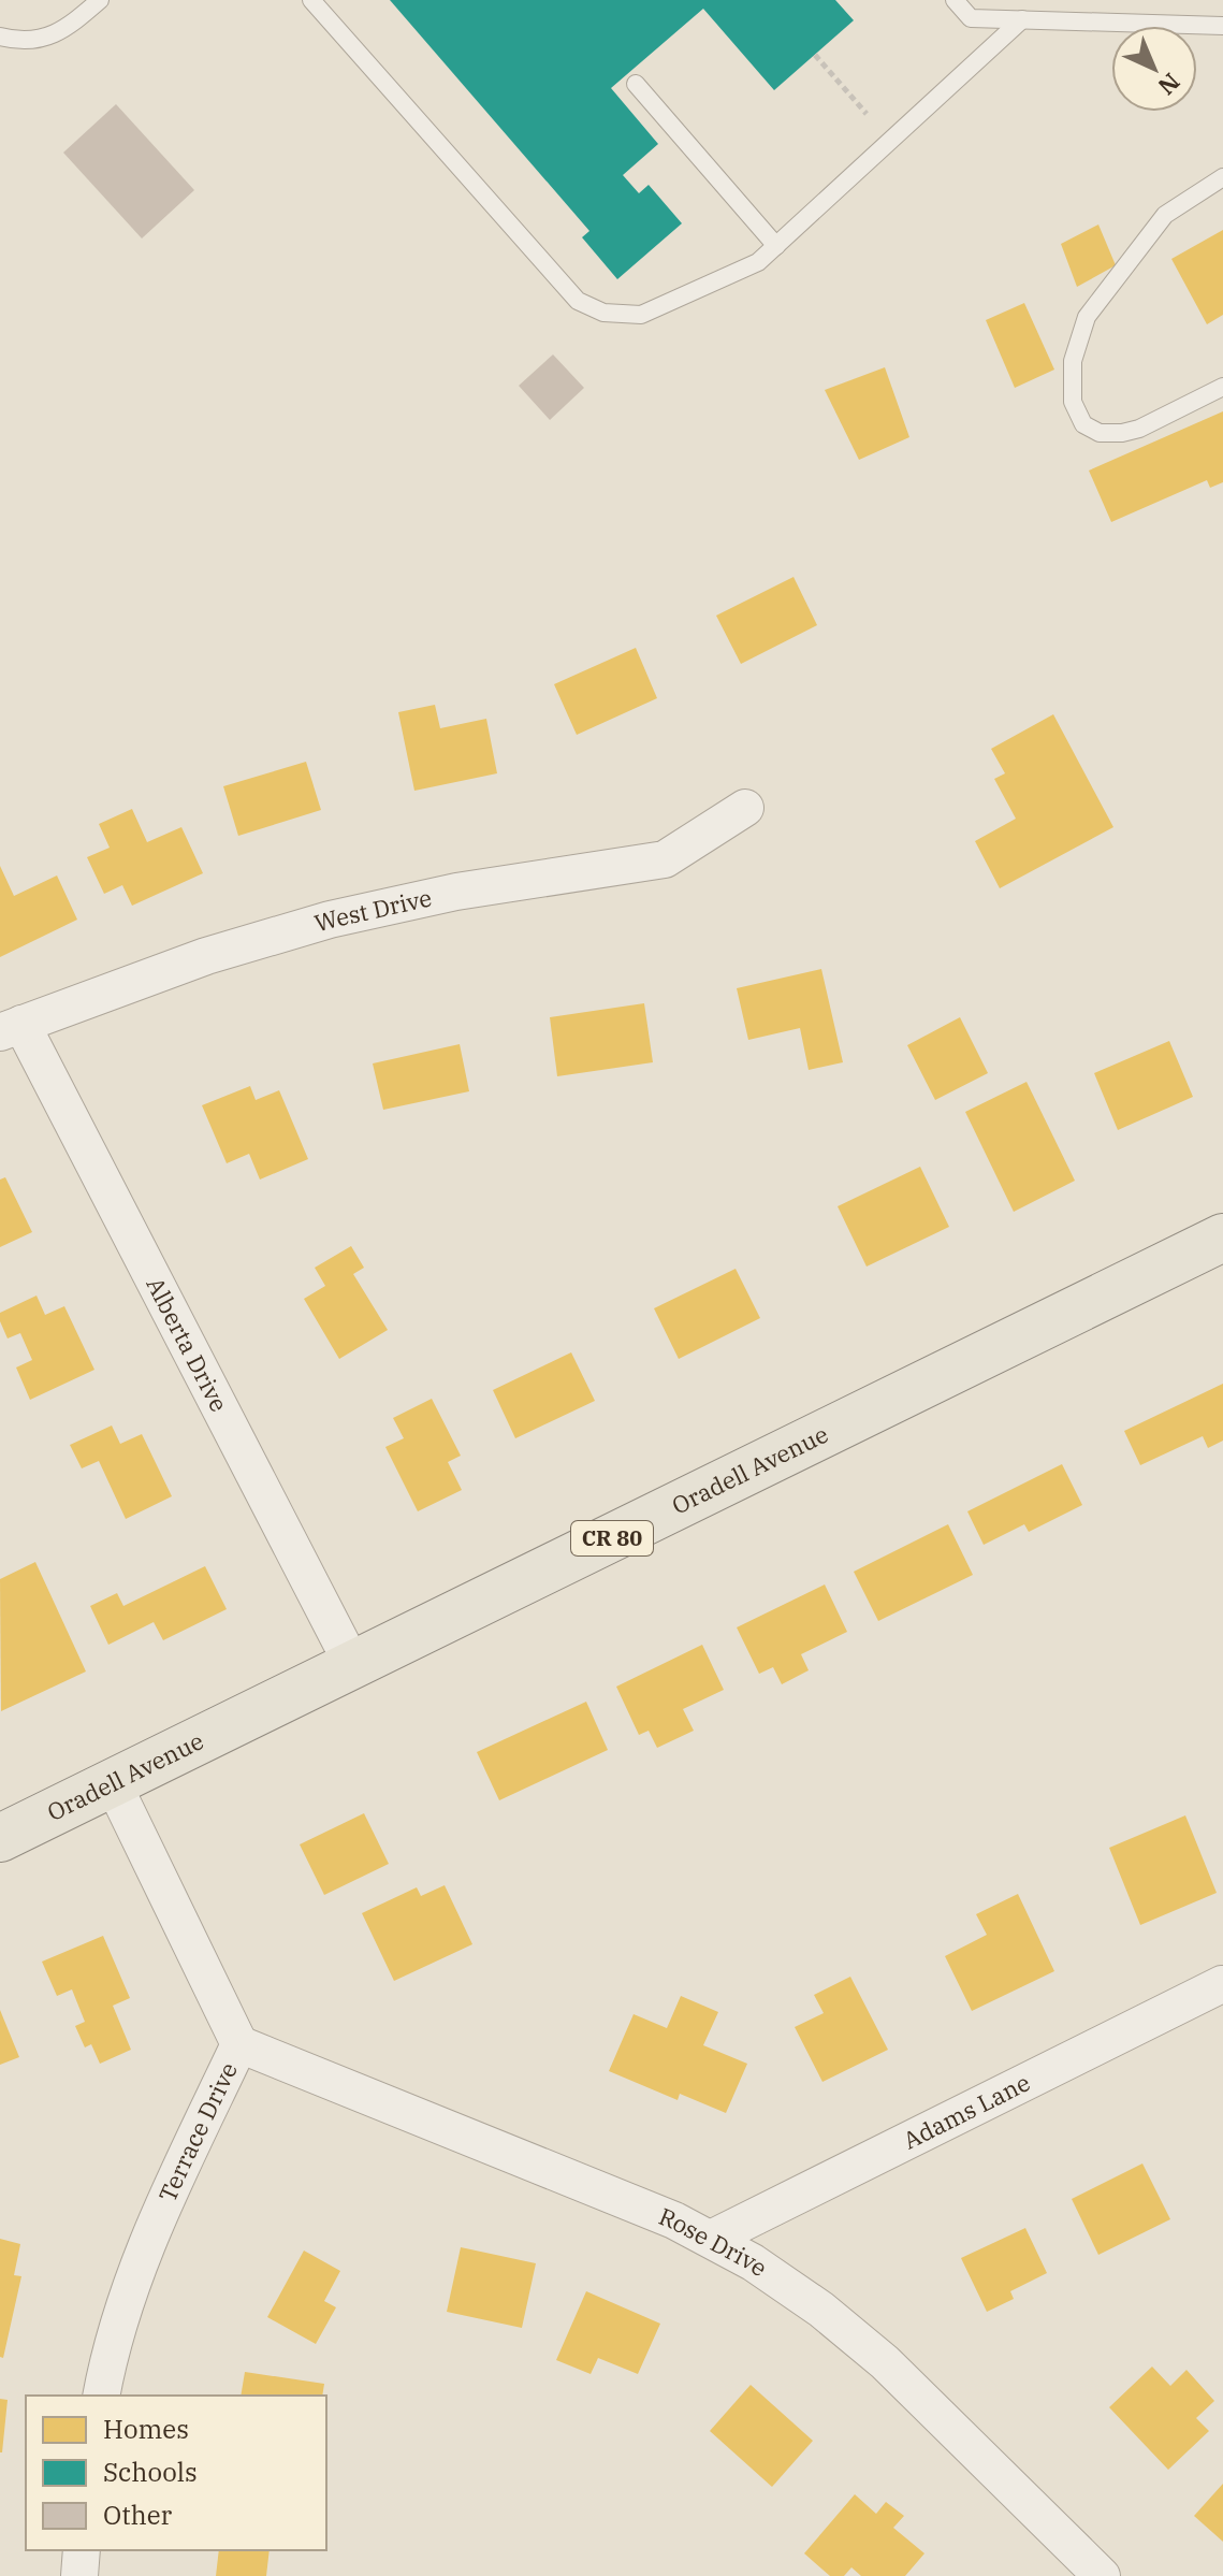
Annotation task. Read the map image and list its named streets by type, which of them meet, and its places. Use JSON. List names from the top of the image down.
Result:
{
  "streets": {
    "main road": ["Oradell Avenue", "CR 80"],
    "street": [
      "West Drive",
      "Alberta Drive",
      "Adams Lane",
      "Terrace Drive",
      "Rose Drive"
    ]
  },
  "crossings": [
    ["West Drive", "Alberta Drive"],
    ["Alberta Drive", "Oradell Avenue"],
    ["Oradell Avenue", "Terrace Drive"],
    ["Adams Lane", "Rose Drive"],
    ["Terrace Drive", "Rose Drive"]
  ],
  "legend": ["Homes", "Schools", "Other"],
  "north": "bottom right"
}
